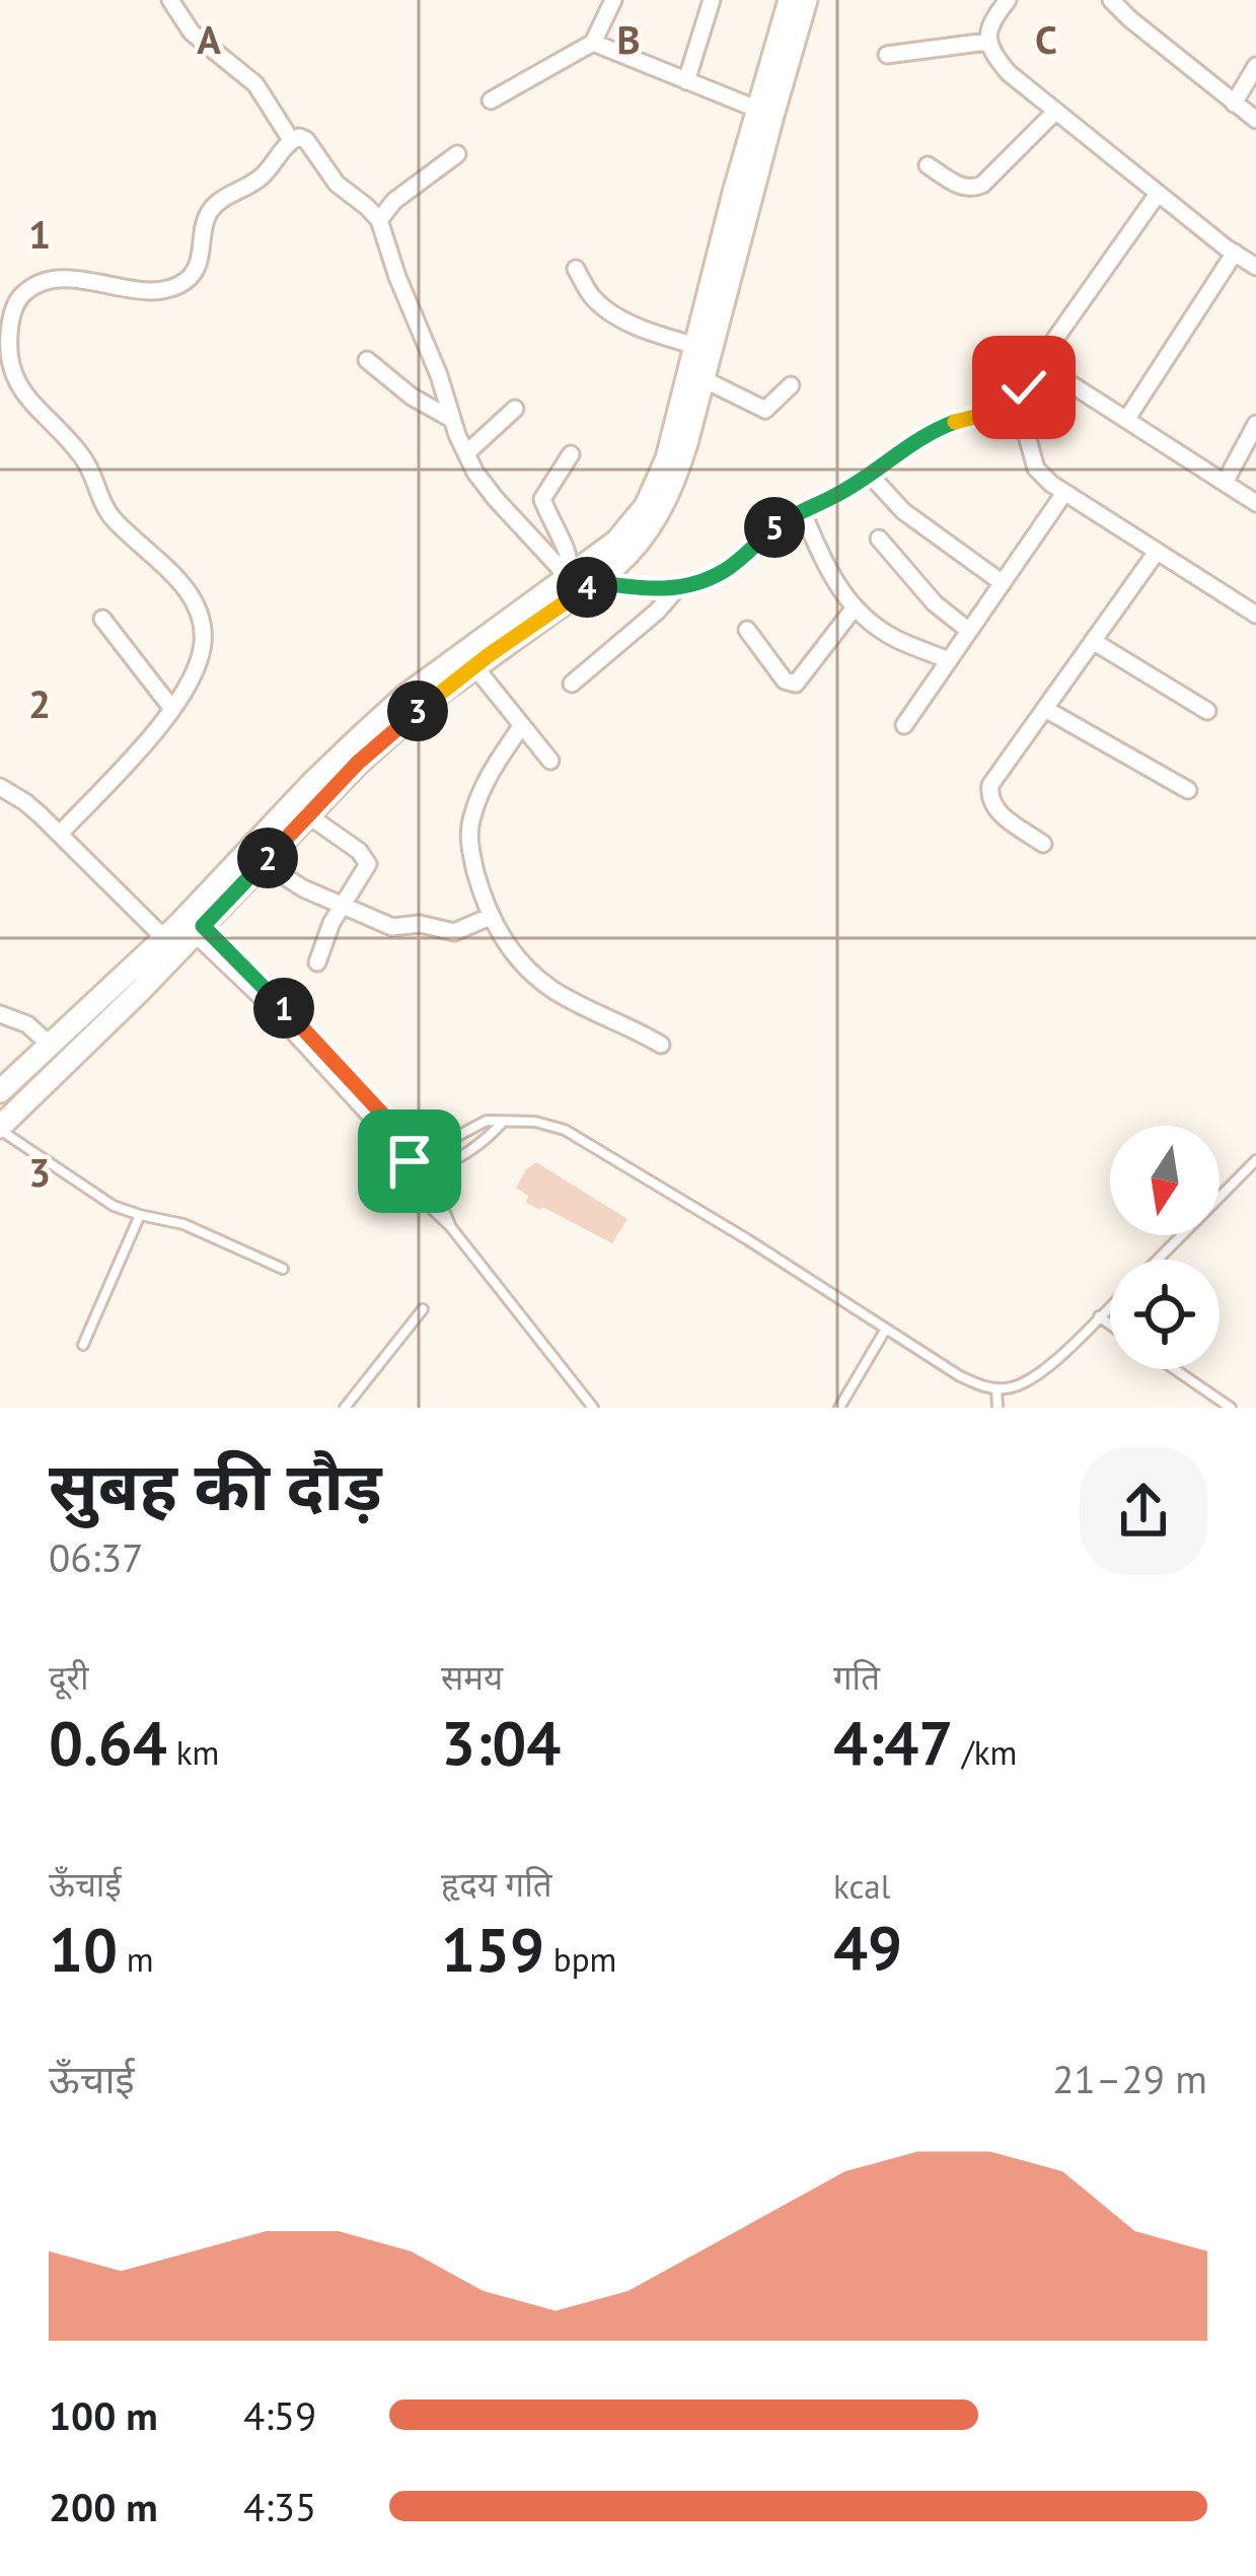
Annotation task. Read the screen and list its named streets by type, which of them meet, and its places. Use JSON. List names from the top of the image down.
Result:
{
  "north": "bottom",
  "page": {
    "pins": [
      "5",
      "4",
      "3",
      "2",
      "1"
    ],
    "heading": ["सुबह की दौड़", "06:37"],
    "stats": [
      ["दूरी", "0.64 km"],
      ["समय", "3:04"],
      ["गति", "4:47 /km"],
      ["ऊँचाई", "10 m"],
      ["हृदय गति", "159 bpm"],
      ["kcal", "49"]
    ],
    "chart": ["ऊँचाई", "21–29 m"],
    "list": [
      {
        "name": "100 m",
        "note": "4:59"
      },
      {
        "name": "200 m",
        "note": "4:35"
      }
    ]
  },
  "grid": {
    "columns": ["A", "B", "C"],
    "rows": ["1", "2", "3"]
  }
}
